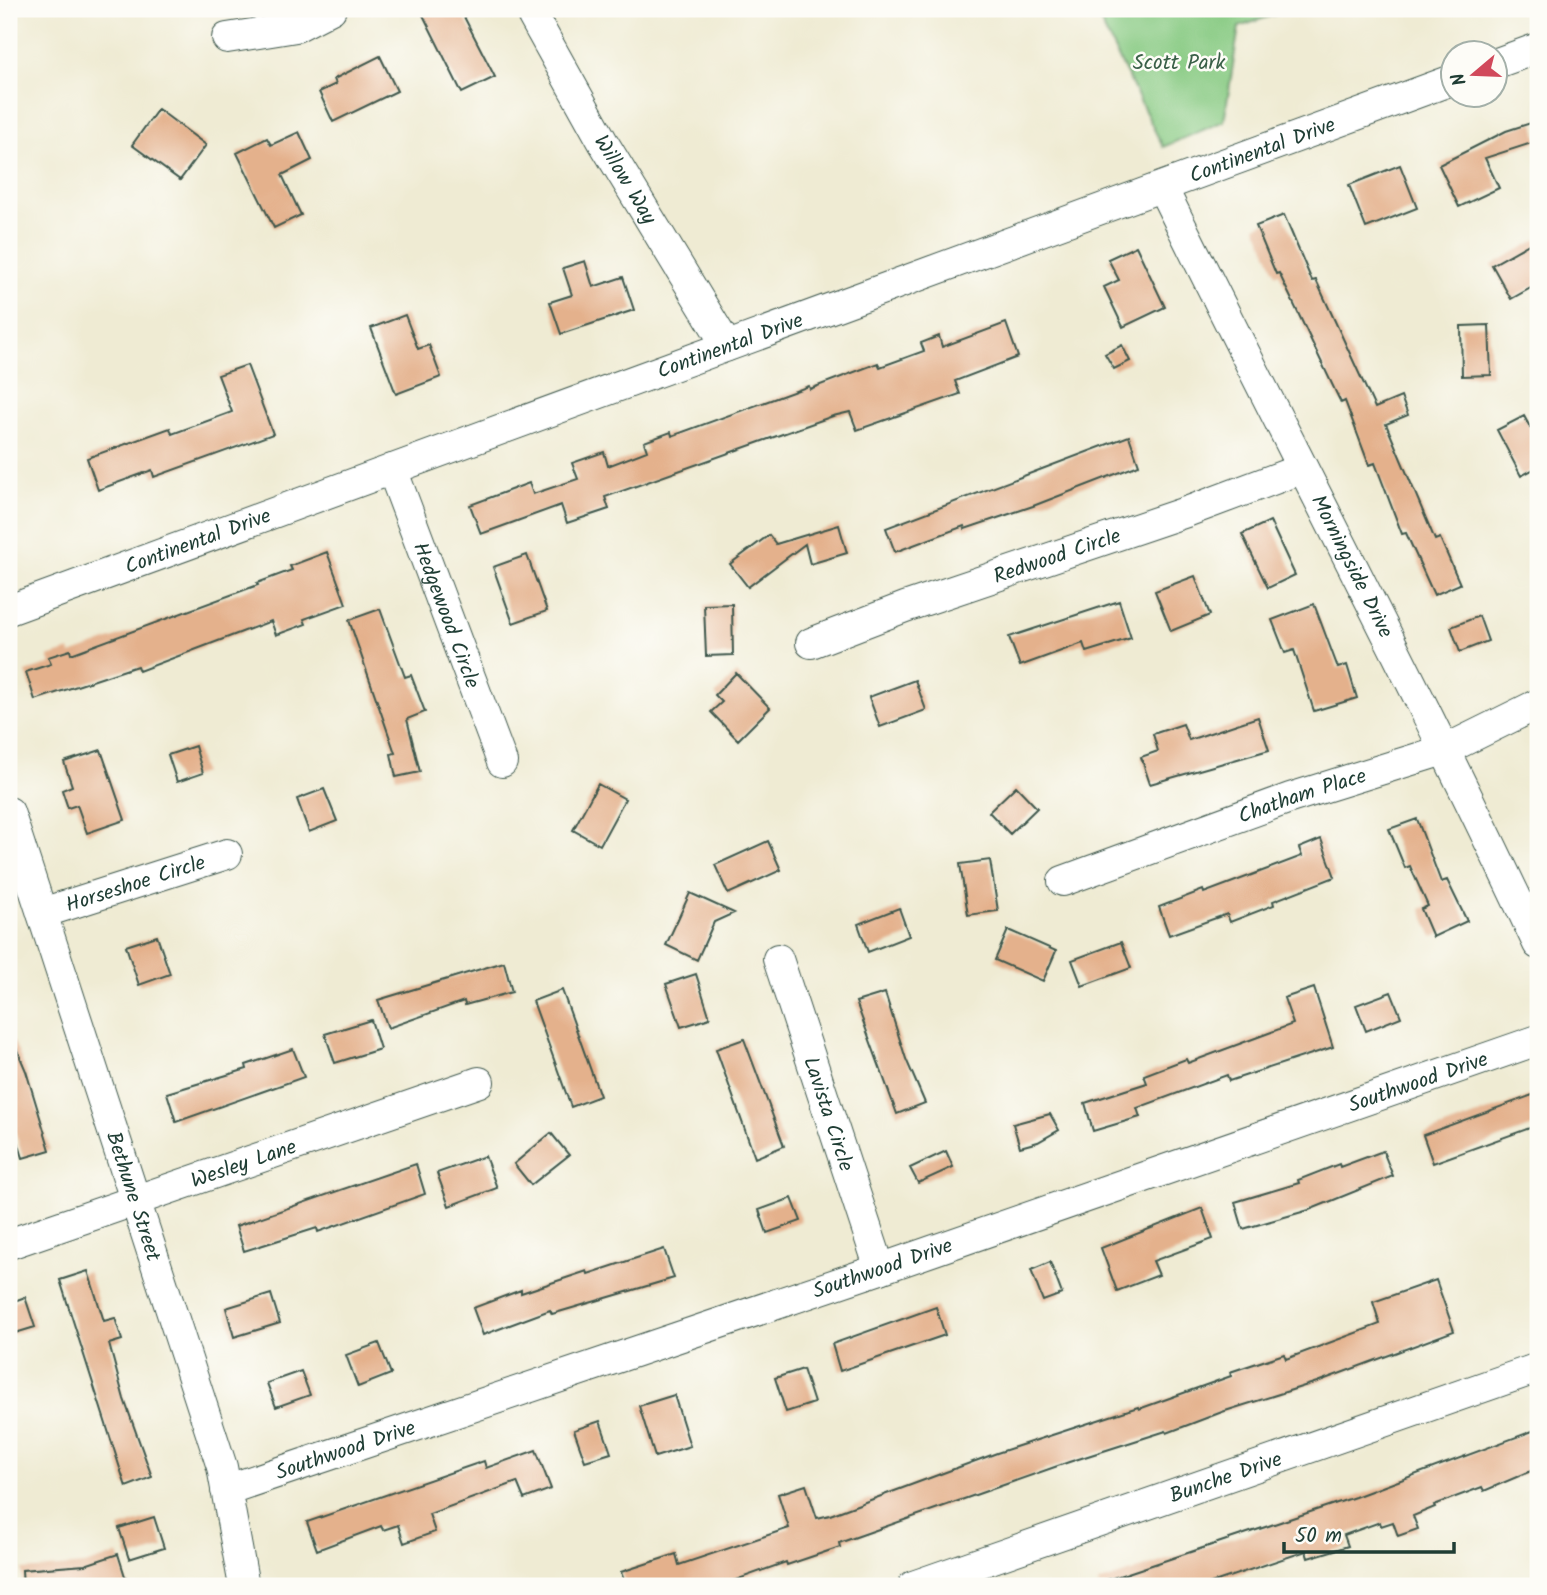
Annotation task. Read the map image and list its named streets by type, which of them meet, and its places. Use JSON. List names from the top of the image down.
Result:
{
  "streets": {
    "street": [
      "Continental Drive",
      "Willow Way",
      "Redwood Circle",
      "Morningside Drive",
      "Hedgewood Circle",
      "Chatham Place",
      "Horseshoe Circle",
      "Southwood Drive",
      "Lavista Circle",
      "Wesley Lane",
      "Bethune Street",
      "Bunche Drive"
    ]
  },
  "crossings": [
    ["Continental Drive", "Willow Way"],
    ["Continental Drive", "Morningside Drive"],
    ["Continental Drive", "Hedgewood Circle"],
    ["Redwood Circle", "Morningside Drive"],
    ["Morningside Drive", "Chatham Place"],
    ["Horseshoe Circle", "Bethune Street"],
    ["Southwood Drive", "Lavista Circle"],
    ["Southwood Drive", "Bethune Street"],
    ["Wesley Lane", "Bethune Street"]
  ],
  "parks": ["Scott Park"],
  "scale_bar": "50 m",
  "north": "left"
}
